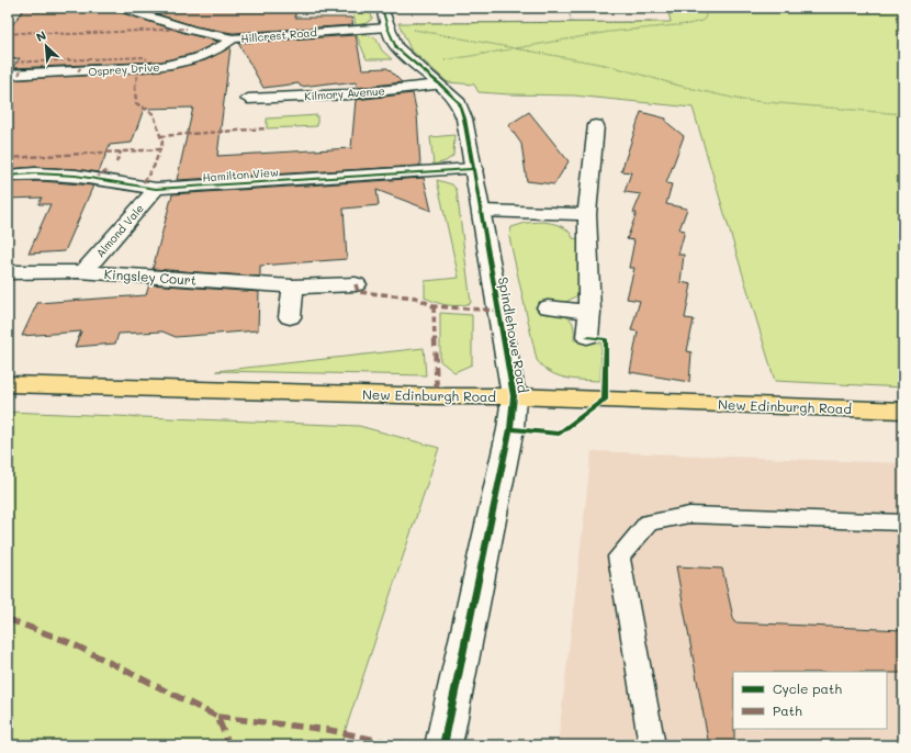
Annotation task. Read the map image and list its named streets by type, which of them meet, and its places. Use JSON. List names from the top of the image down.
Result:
{
  "streets": {
    "main road": ["New Edinburgh Road"],
    "street": [
      "Hillcrest Road",
      "Osprey Drive",
      "Kilmory Avenue",
      "Hamilton View",
      "Almond Vale",
      "Kingsley Court",
      "Spindlehowe Road"
    ]
  },
  "crossings": [
    ["Hillcrest Road", "Osprey Drive"],
    ["Hillcrest Road", "Spindlehowe Road"],
    ["Kilmory Avenue", "Spindlehowe Road"],
    ["Hamilton View", "Almond Vale"],
    ["Hamilton View", "Spindlehowe Road"],
    ["Almond Vale", "Kingsley Court"],
    ["Spindlehowe Road", "New Edinburgh Road"]
  ],
  "legend": ["Cycle path", "Path"],
  "north": "top left"
}
